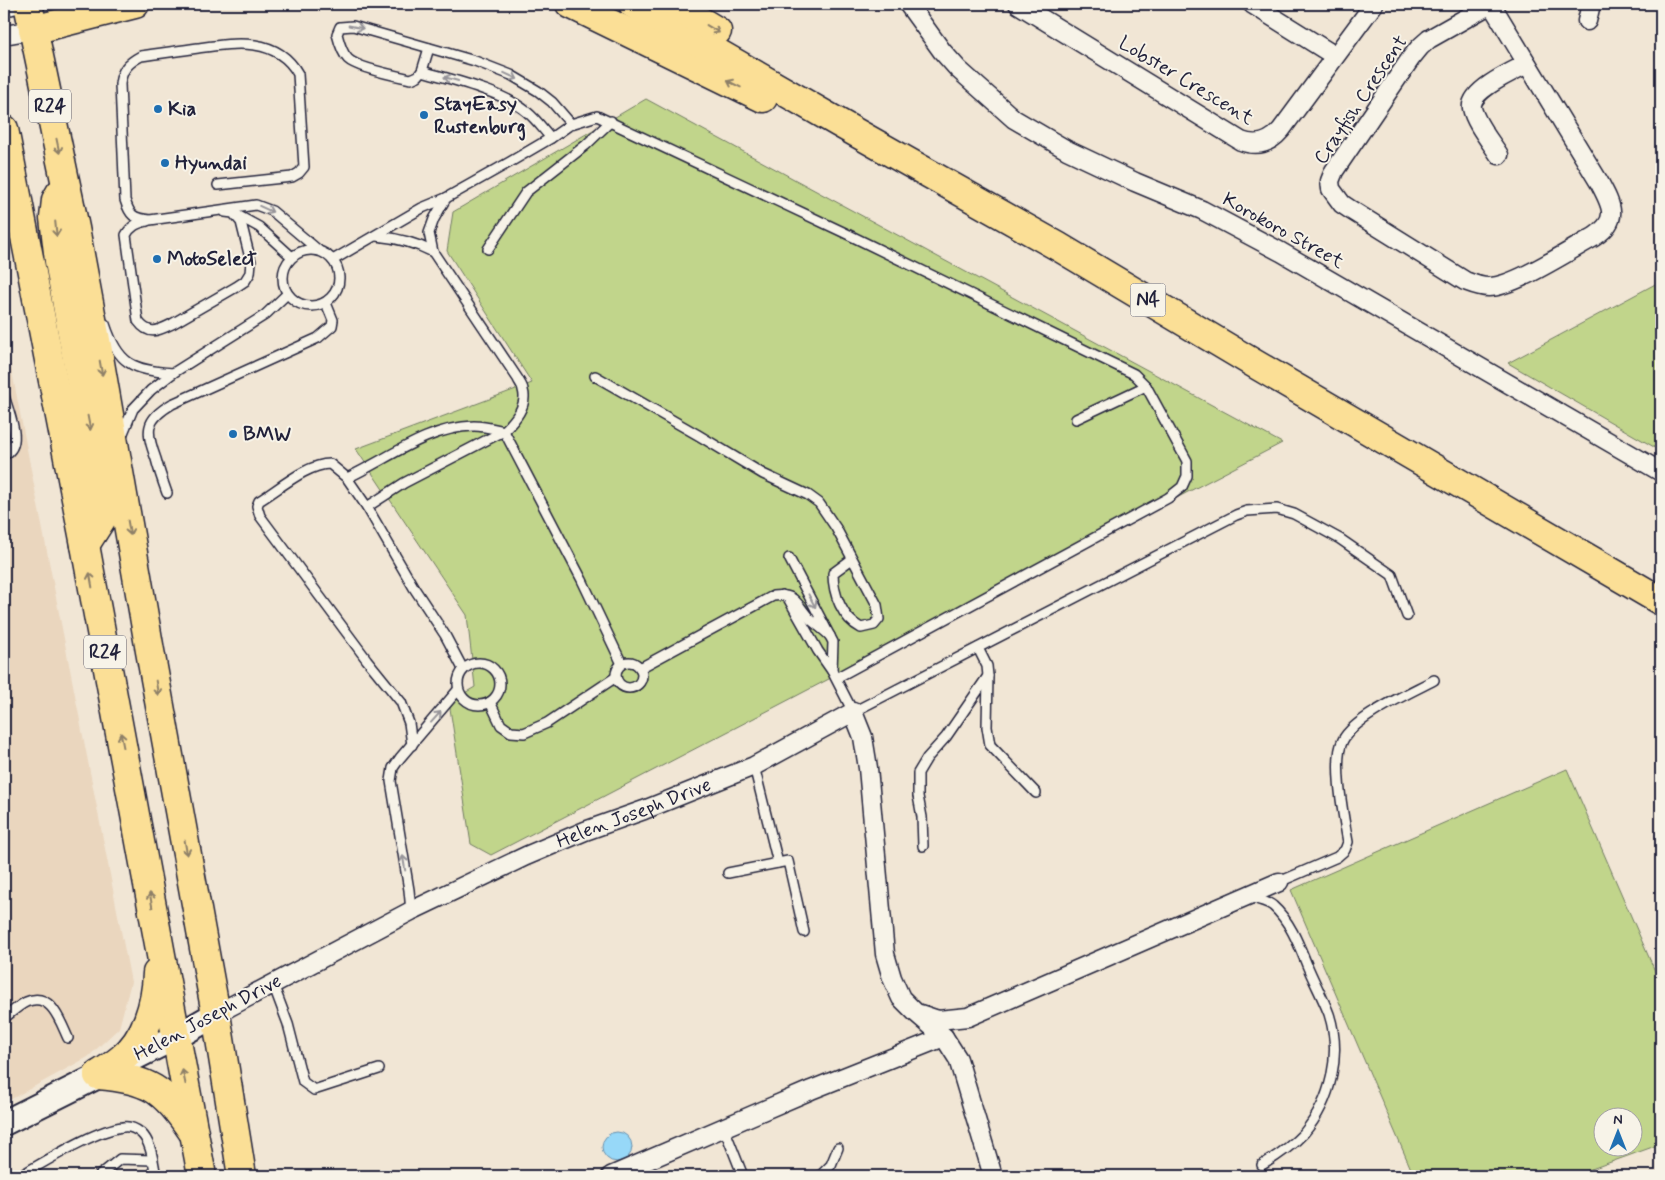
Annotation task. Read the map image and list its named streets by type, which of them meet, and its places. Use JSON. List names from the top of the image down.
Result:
{
  "streets": {
    "main road": ["R24", "N4"],
    "street": [
      "Lobster Crescent",
      "Crayfish Crescent",
      "Korokoro Street",
      "Helen Joseph Drive"
    ]
  },
  "crossings": [
    ["R24", "Helen Joseph Drive"]
  ],
  "places": [
    "Kia",
    "StayEasy Rustenburg",
    "Hyundai",
    "MotoSelect",
    "BMW"
  ],
  "north": "top"
}
